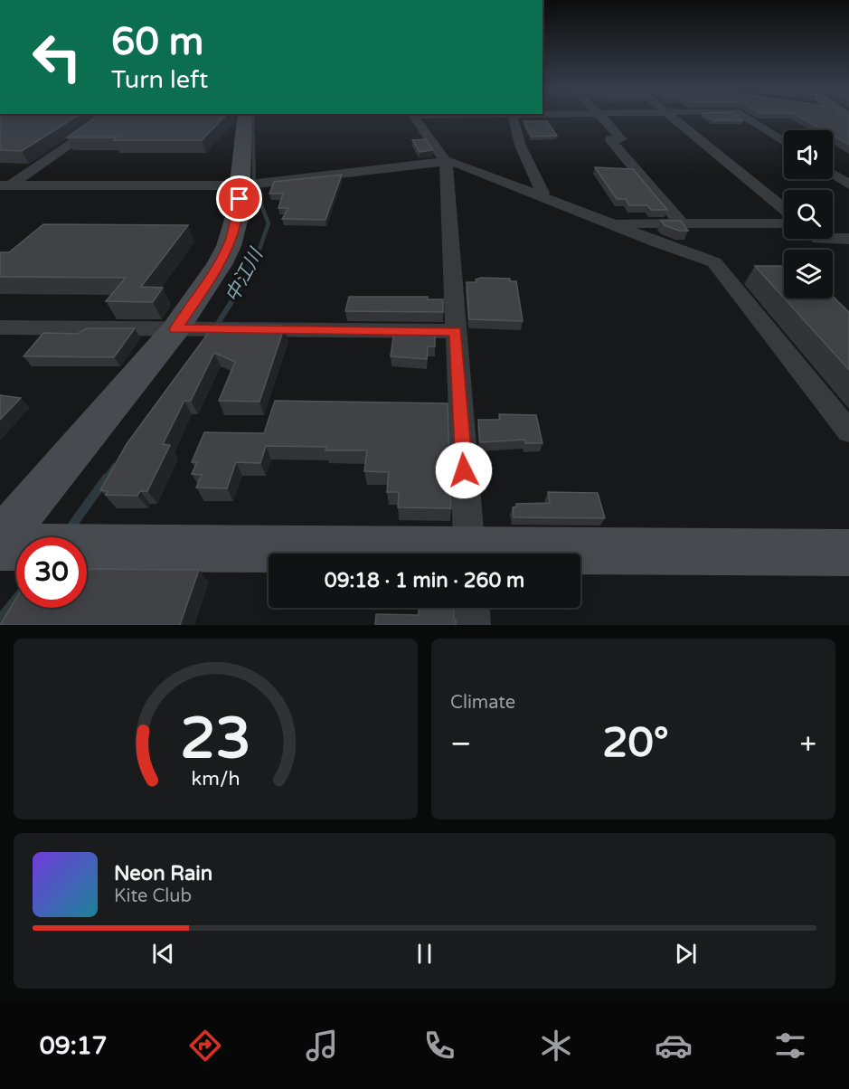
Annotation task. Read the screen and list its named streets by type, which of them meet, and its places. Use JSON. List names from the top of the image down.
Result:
{
  "water": ["中江川"],
  "page": {
    "turn": ["60 m", "Turn left"],
    "limit": "30",
    "trip": "09:18 · 1 min · 260 m",
    "tile": "Climate",
    "heat": ["−", "20°", "+"],
    "song": ["Neon Rain", "Kite Club"],
    "tabs": "09:17",
    "gauge": ["23", "km/h"]
  }
}
